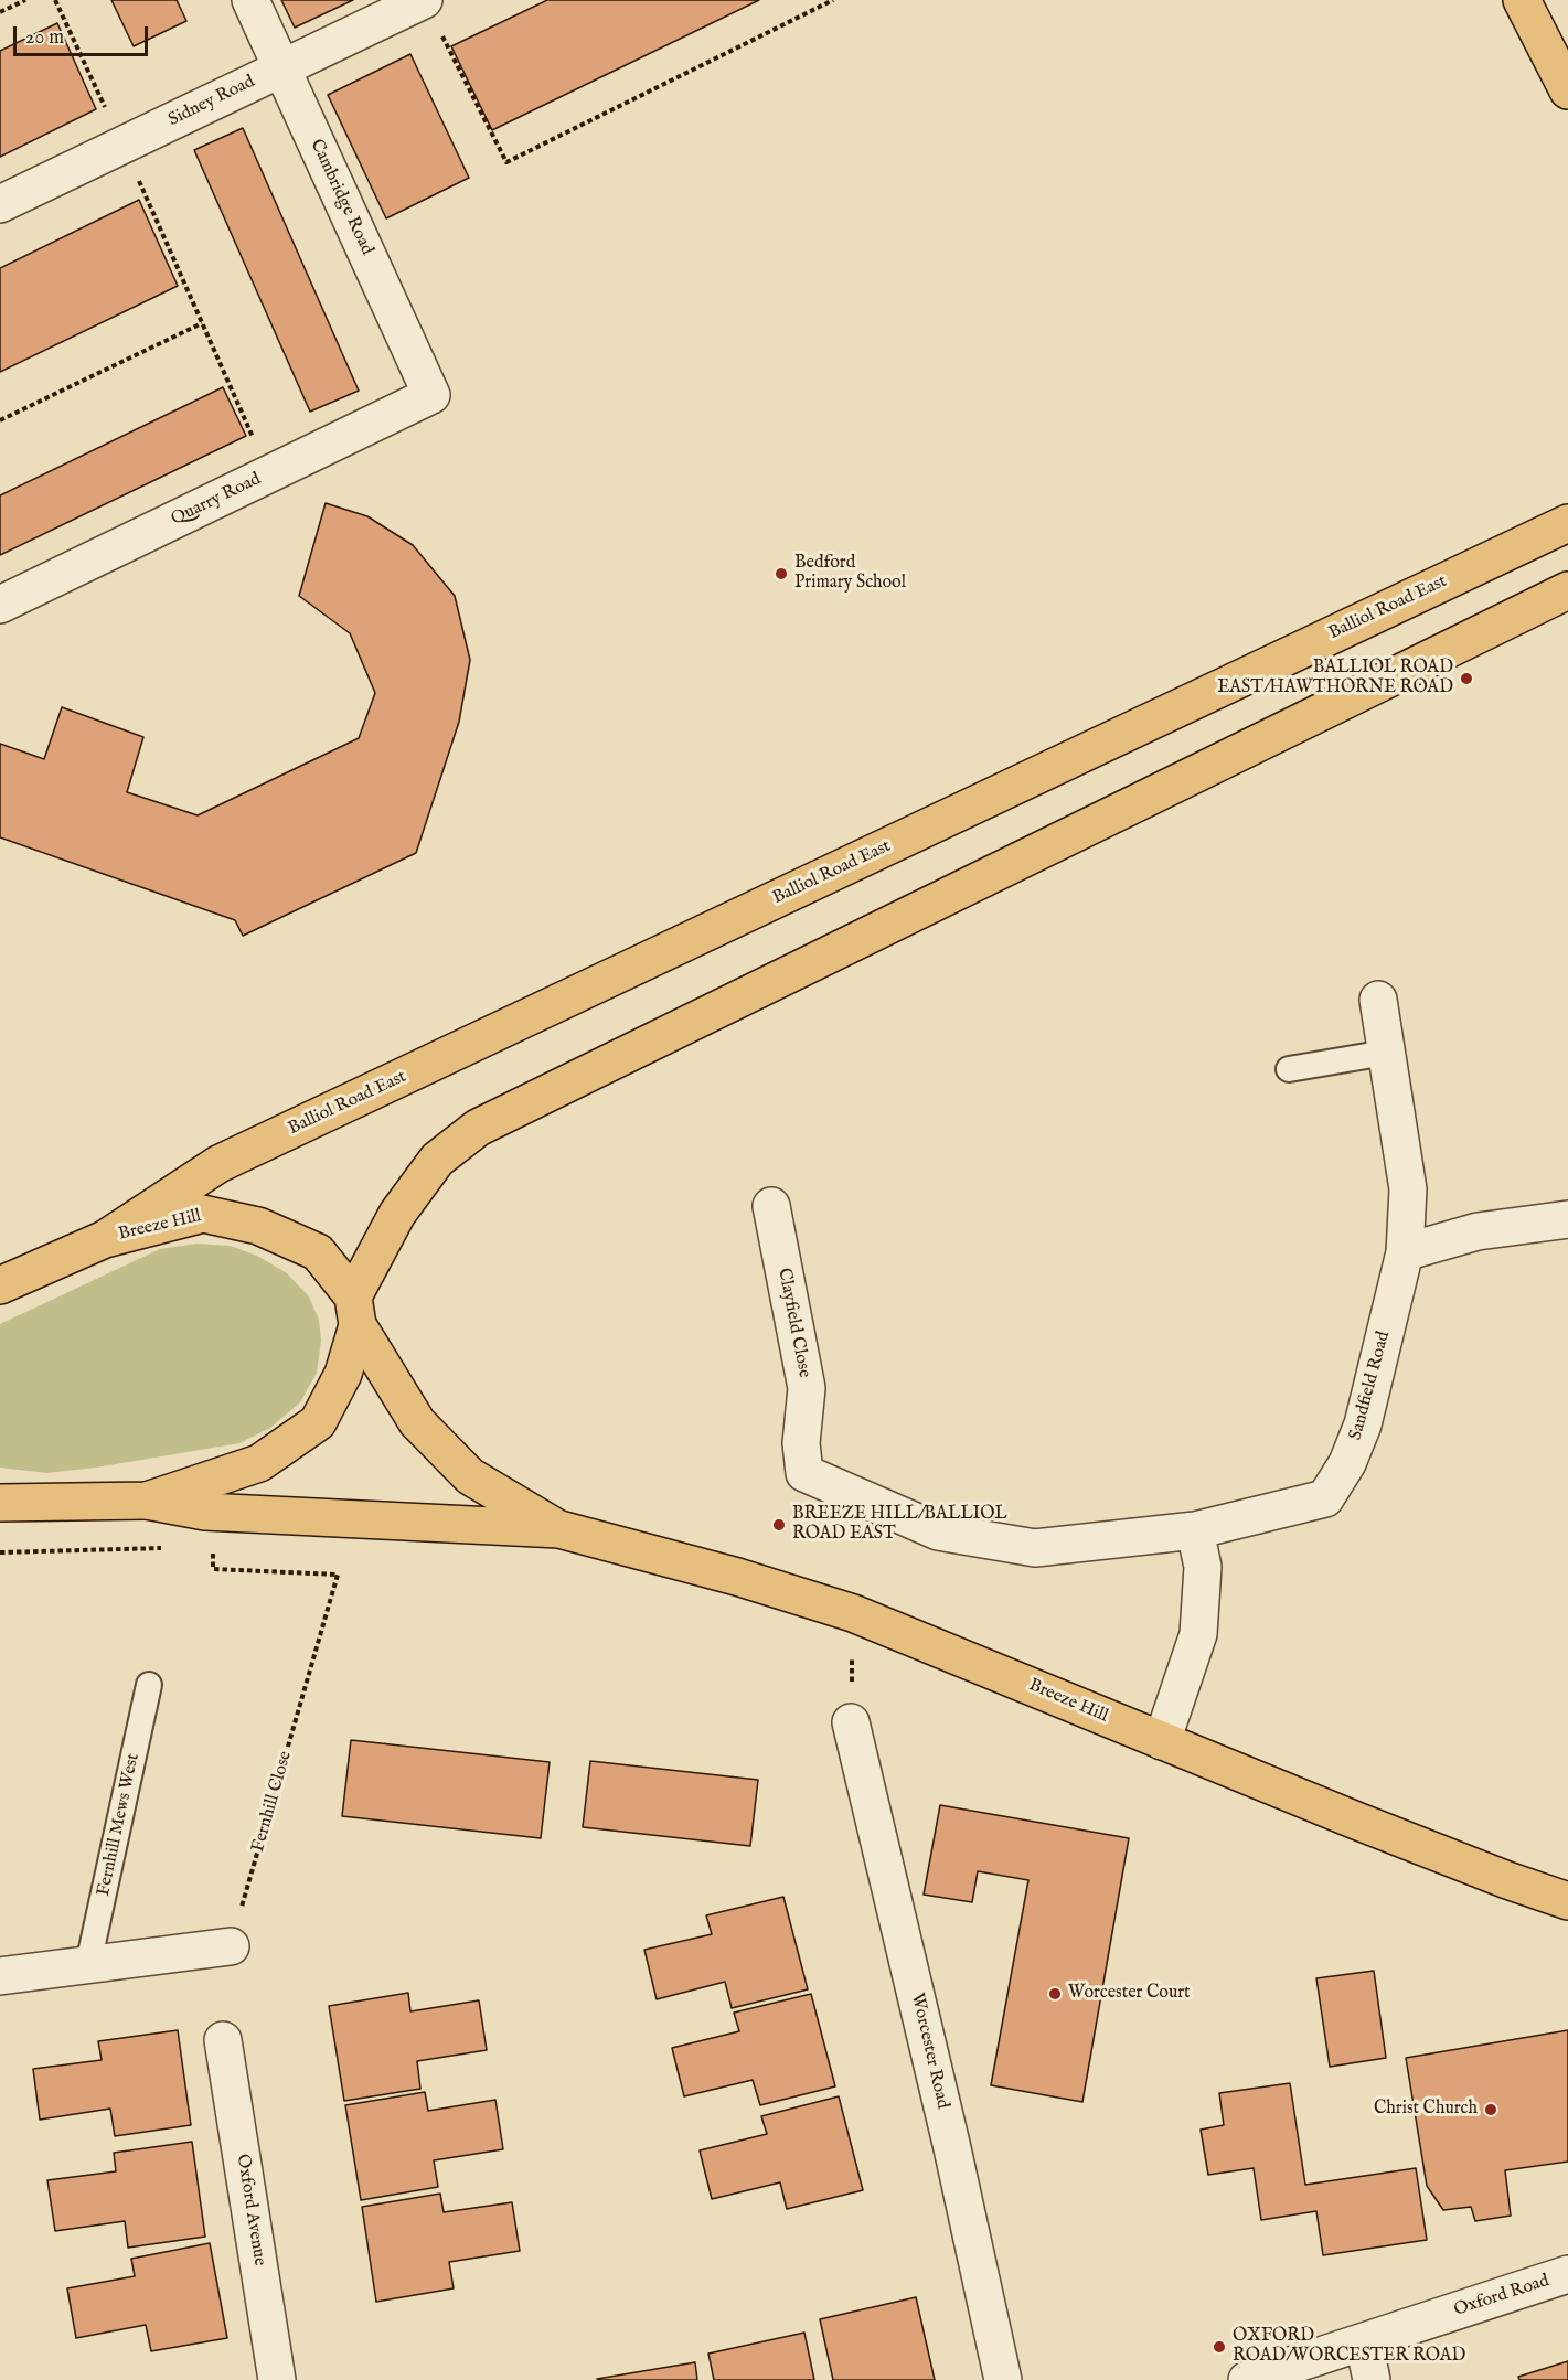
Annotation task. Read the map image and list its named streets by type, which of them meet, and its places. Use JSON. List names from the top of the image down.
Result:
{
  "streets": {
    "main road": ["Balliol Road East", "Breeze Hill"],
    "street": [
      "Sidney Road",
      "Cambridge Road",
      "Quarry Road",
      "Clayfield Close",
      "Sandfield Road",
      "Worcester Road",
      "Oxford Avenue",
      "Oxford Road"
    ],
    "lane": ["Fernhill Mews West"],
    "path": ["Fernhill Close"]
  },
  "crossings": [
    ["Sidney Road", "Cambridge Road"],
    ["Cambridge Road", "Quarry Road"],
    ["Balliol Road East", "Breeze Hill"],
    ["Clayfield Close", "Sandfield Road"]
  ],
  "places": [
    "Bedford Primary School",
    "BALLIOL ROAD EAST/HAWTHORNE ROAD",
    "BREEZE HILL/BALLIOL ROAD EAST",
    "Worcester Court",
    "Christ Church",
    "OXFORD ROAD/WORCESTER ROAD"
  ],
  "scale_bar": "20 m"
}
